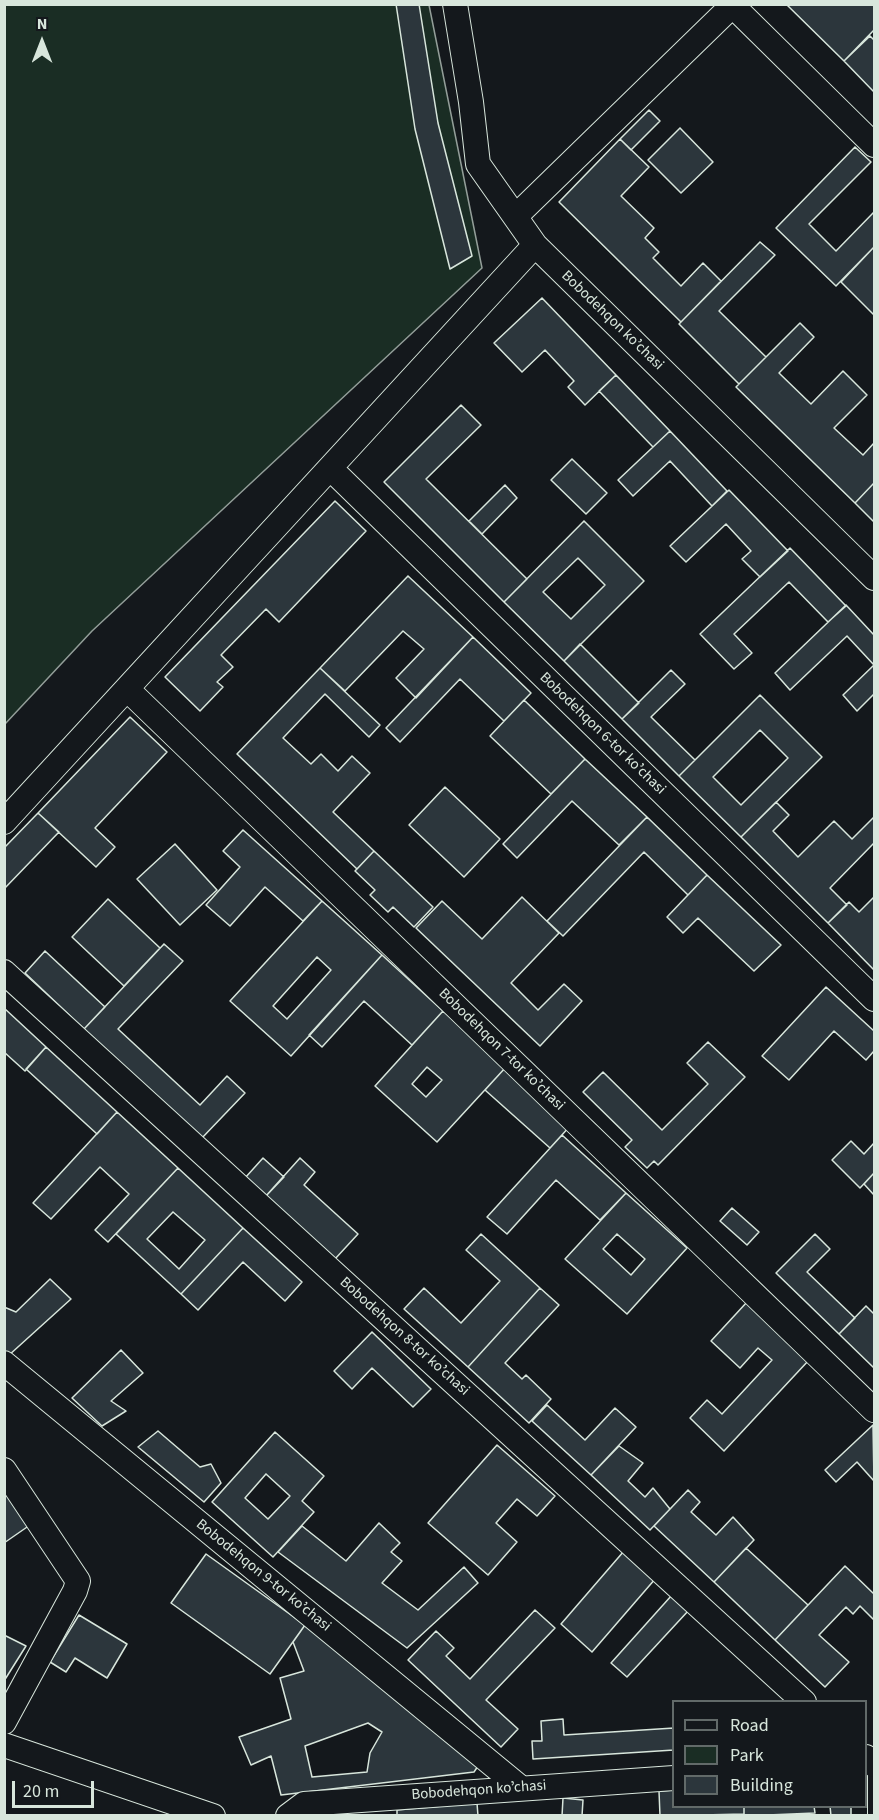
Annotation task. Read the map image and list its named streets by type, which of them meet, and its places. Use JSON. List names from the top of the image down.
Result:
{
  "streets": {
    "street": [
      "Bobodehqon koʼchasi",
      "Bobodehqon 6-tor koʼchasi",
      "Bobodehqon 7-tor koʼchasi",
      "Bobodehqon 8-tor koʼchasi",
      "Bobodehqon 9-tor koʼchasi"
    ]
  },
  "crossings": [
    ["Bobodehqon koʼchasi", "Bobodehqon 9-tor koʼchasi"]
  ],
  "legend": ["Road", "Park", "Building"],
  "scale_bar": "20 m",
  "north": "top"
}
